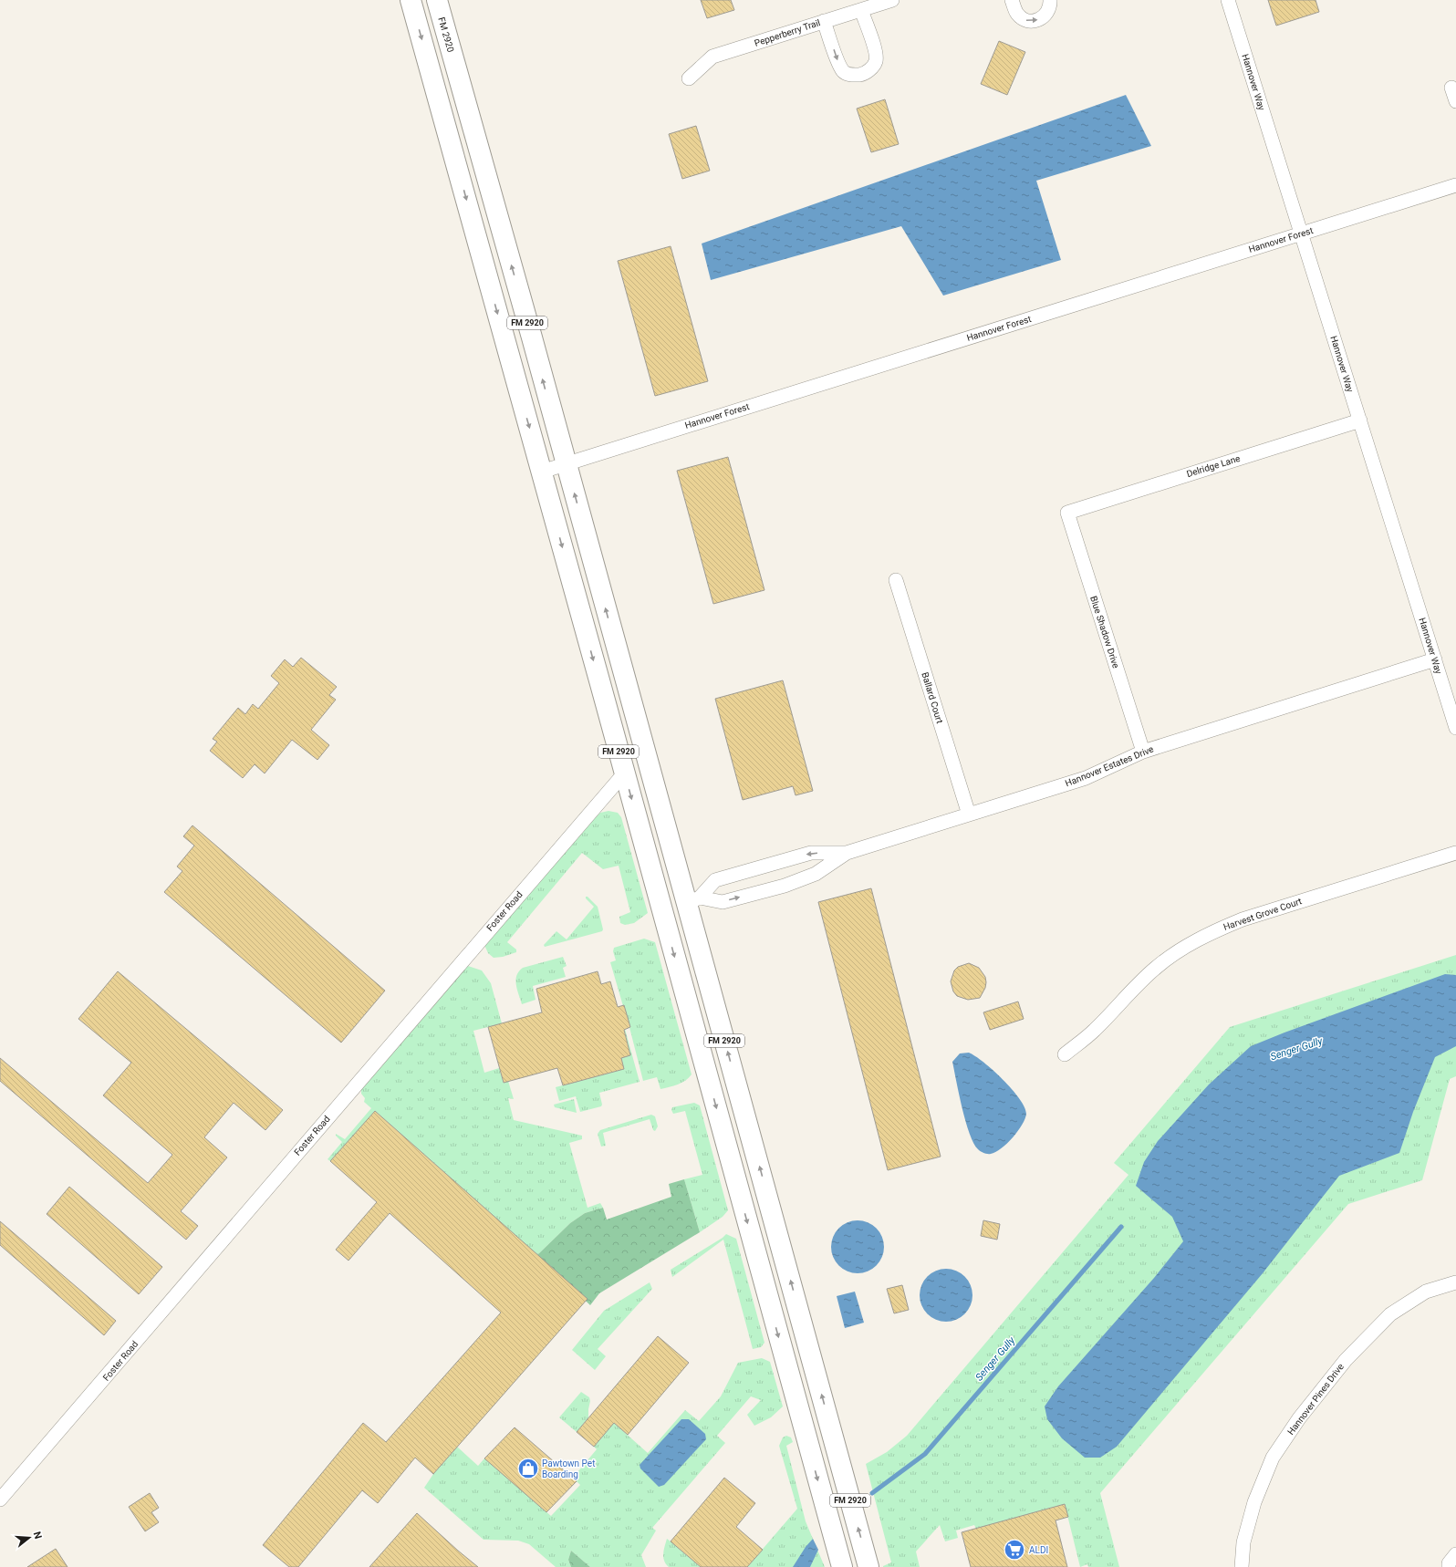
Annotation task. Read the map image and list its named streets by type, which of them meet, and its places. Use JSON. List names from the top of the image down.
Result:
{
  "streets": {
    "main road": ["FM 2920"],
    "street": [
      "Pepperberry Trail",
      "Hannover Way",
      "Hannover Forest",
      "Delridge Lane",
      "Blue Shadow Drive",
      "Ballard Court",
      "Hannover Estates Drive",
      "Foster Road",
      "Harvest Grove Court",
      "Hannover Pines Drive"
    ]
  },
  "crossings": [
    ["FM 2920", "Hannover Forest"],
    ["FM 2920", "Hannover Estates Drive"],
    ["FM 2920", "Foster Road"],
    ["Hannover Way", "Hannover Forest"],
    ["Hannover Way", "Delridge Lane"],
    ["Hannover Way", "Hannover Estates Drive"],
    ["Delridge Lane", "Blue Shadow Drive"],
    ["Blue Shadow Drive", "Hannover Estates Drive"],
    ["Ballard Court", "Hannover Estates Drive"]
  ],
  "water": ["Senger Gully"],
  "places": {
    "shop": ["Pawtown Pet Boarding"],
    "supermarket": ["ALDI"]
  },
  "north": "right"
}
